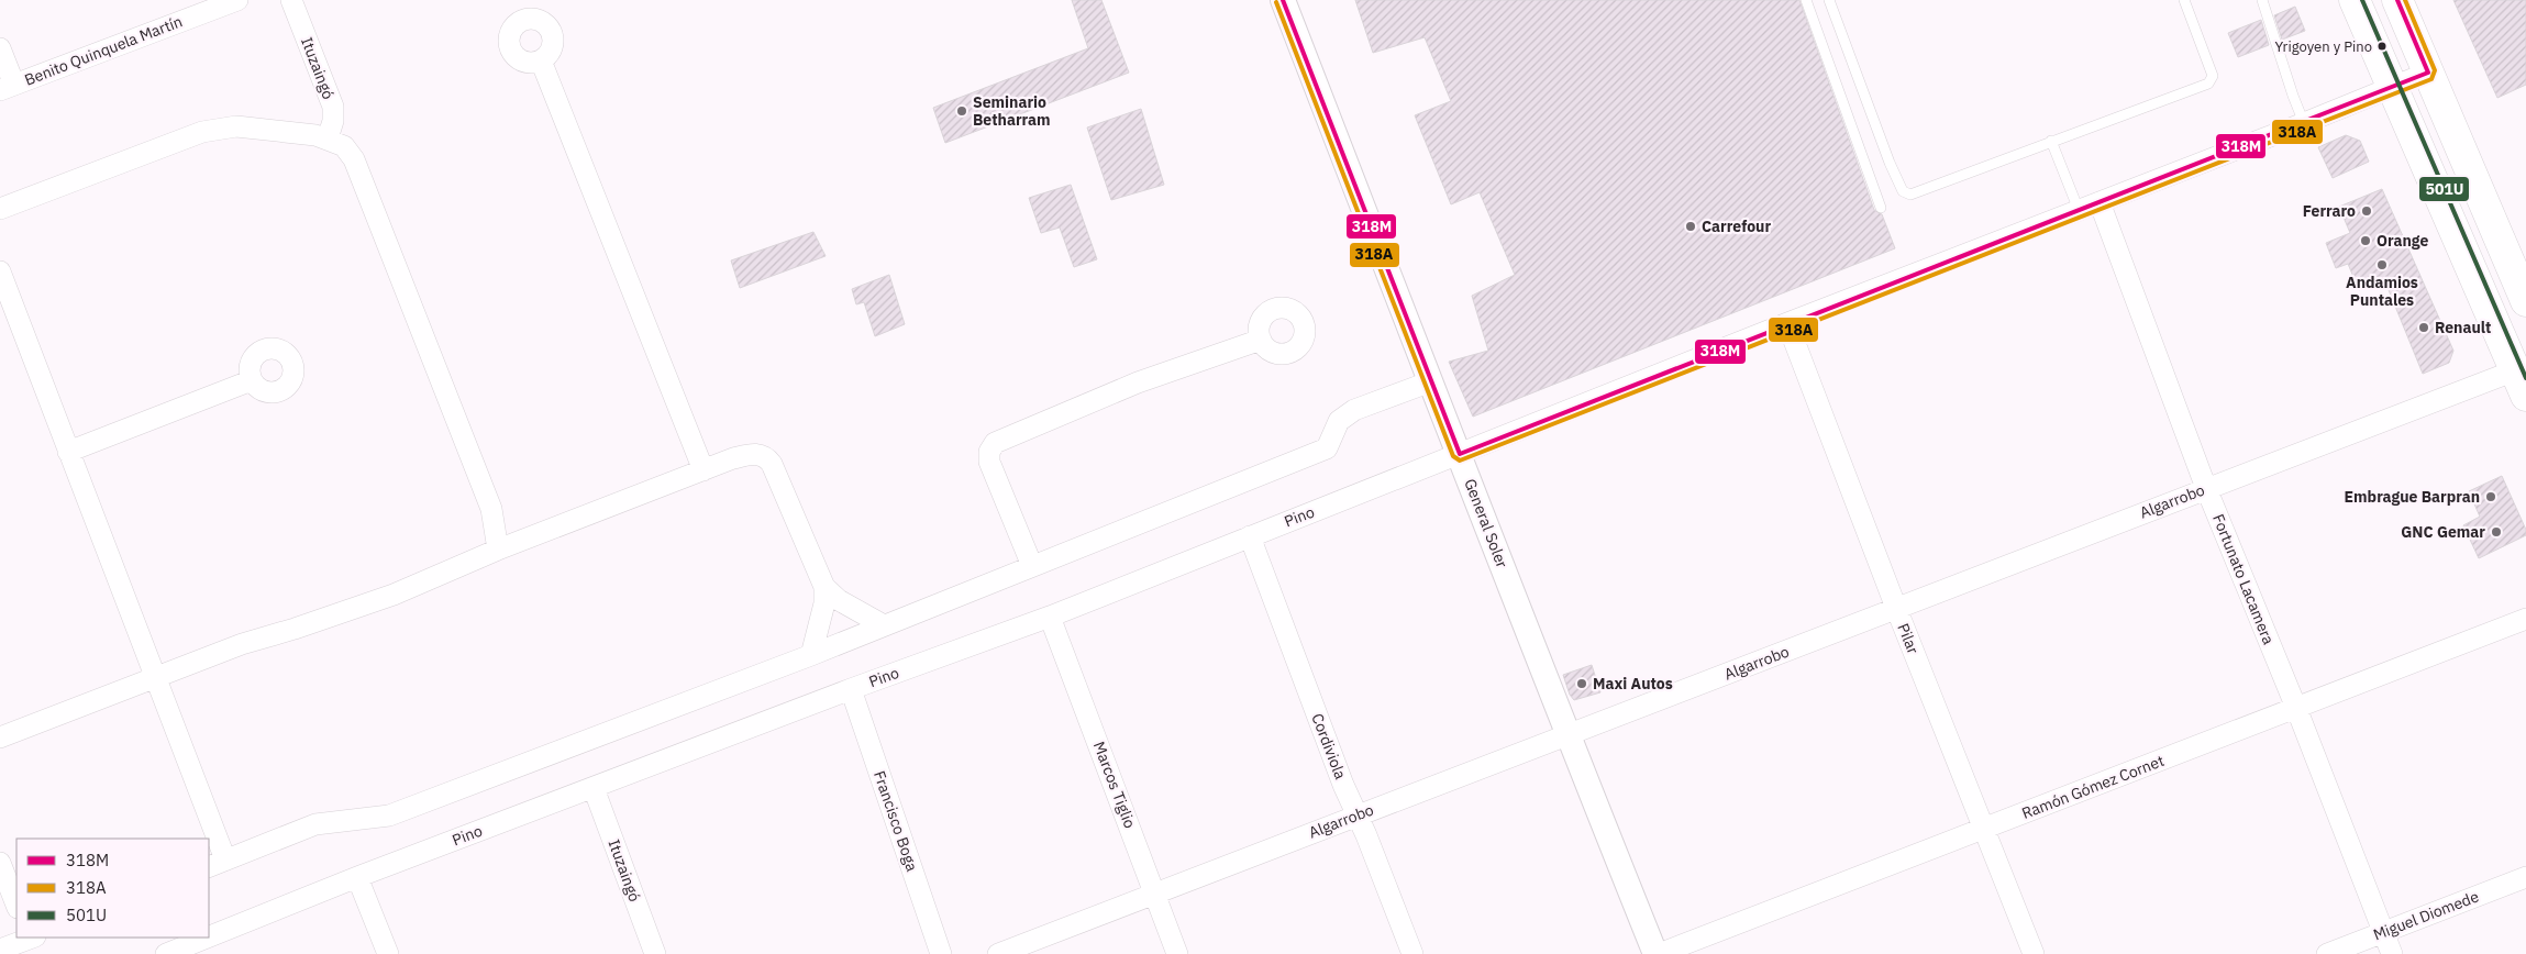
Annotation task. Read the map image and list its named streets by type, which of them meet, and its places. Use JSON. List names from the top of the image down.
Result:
{
  "streets": {
    "street": [
      "Benito Quinquela Martín",
      "Ituzaingó",
      "Algarrobo",
      "Pino",
      "General Soler",
      "Fortunato Lacamera",
      "Pilar",
      "Cordiviola",
      "Marcos Tiglio",
      "Ramón Gómez Cornet",
      "Francisco Boga",
      "Miguel Diomede"
    ]
  },
  "crossings": [
    ["Ituzaingó", "Pino"],
    ["Algarrobo", "General Soler"],
    ["Algarrobo", "Fortunato Lacamera"],
    ["Algarrobo", "Pilar"],
    ["Algarrobo", "Cordiviola"],
    ["Algarrobo", "Marcos Tiglio"],
    ["Pino", "General Soler"],
    ["Pino", "Fortunato Lacamera"],
    ["Pino", "Pilar"],
    ["Pino", "Cordiviola"],
    ["Pino", "Marcos Tiglio"],
    ["Pino", "Francisco Boga"],
    ["General Soler", "Ramón Gómez Cornet"],
    ["Fortunato Lacamera", "Ramón Gómez Cornet"],
    ["Fortunato Lacamera", "Miguel Diomede"],
    ["Pilar", "Ramón Gómez Cornet"]
  ],
  "places": [
    "Yrigoyen y Pino",
    "Seminario Betharram",
    "Ferraro",
    "Carrefour",
    "Orange",
    "Andamios Puntales",
    "Renault",
    "Embrague Barpran",
    "GNC Gemar",
    "Maxi Autos"
  ],
  "lines": ["transit line 318M", "transit line 318A", "transit line 501U"],
  "legend": ["318M", "318A", "501U"]
}
